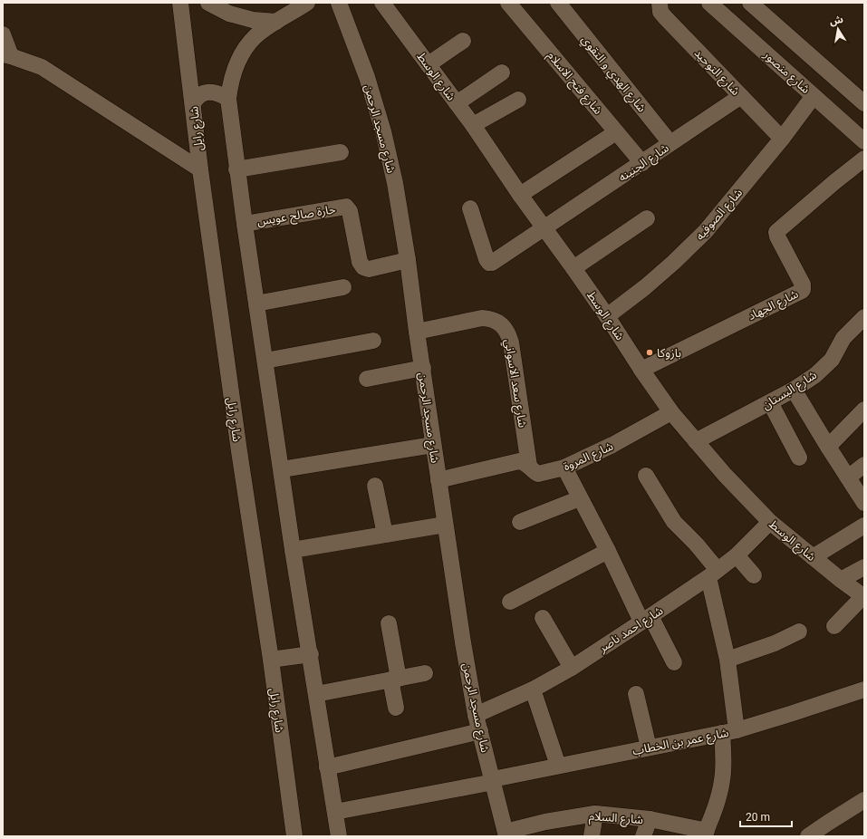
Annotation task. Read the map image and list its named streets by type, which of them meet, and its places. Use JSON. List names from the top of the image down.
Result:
{
  "streets": {
    "street": [
      "شارع التوحيد",
      "شارع منصور",
      "شارع الهدي و التقوي",
      "شارع الوسط",
      "شارع فتح الاسلام",
      "شارع رايل",
      "شارع مسجد الرحمن",
      "شارع الجنينه",
      "شارع الصوفيه",
      "حارة صالح عويس",
      "شارع الجهاد",
      "شارع سعد الاسواني",
      "شارع البستان",
      "شارع المروة",
      "شارع احمد ناصر",
      "شارع عمر بن الخطاب",
      "شارع السلام"
    ]
  },
  "crossings": [
    ["شارع التوحيد", "شارع الجنينه"],
    ["شارع التوحيد", "شارع الصوفيه"],
    ["شارع منصور", "شارع الصوفيه"],
    ["شارع الهدي و التقوي", "شارع الجنينه"],
    ["شارع الوسط", "شارع الجنينه"],
    ["شارع الوسط", "شارع الصوفيه"],
    ["شارع الوسط", "شارع الجهاد"],
    ["شارع الوسط", "شارع البستان"],
    ["شارع الوسط", "شارع المروة"],
    ["شارع الوسط", "شارع احمد ناصر"],
    ["شارع فتح الاسلام", "شارع الجنينه"],
    ["شارع مسجد الرحمن", "حارة صالح عويس"],
    ["شارع مسجد الرحمن", "شارع سعد الاسواني"],
    ["شارع مسجد الرحمن", "شارع المروة"],
    ["شارع مسجد الرحمن", "شارع احمد ناصر"],
    ["شارع مسجد الرحمن", "شارع عمر بن الخطاب"],
    ["شارع مسجد الرحمن", "شارع السلام"],
    ["شارع سعد الاسواني", "شارع المروة"]
  ],
  "places": ["بازوكا"],
  "scale_bar": "20 m",
  "north": "top"
}
